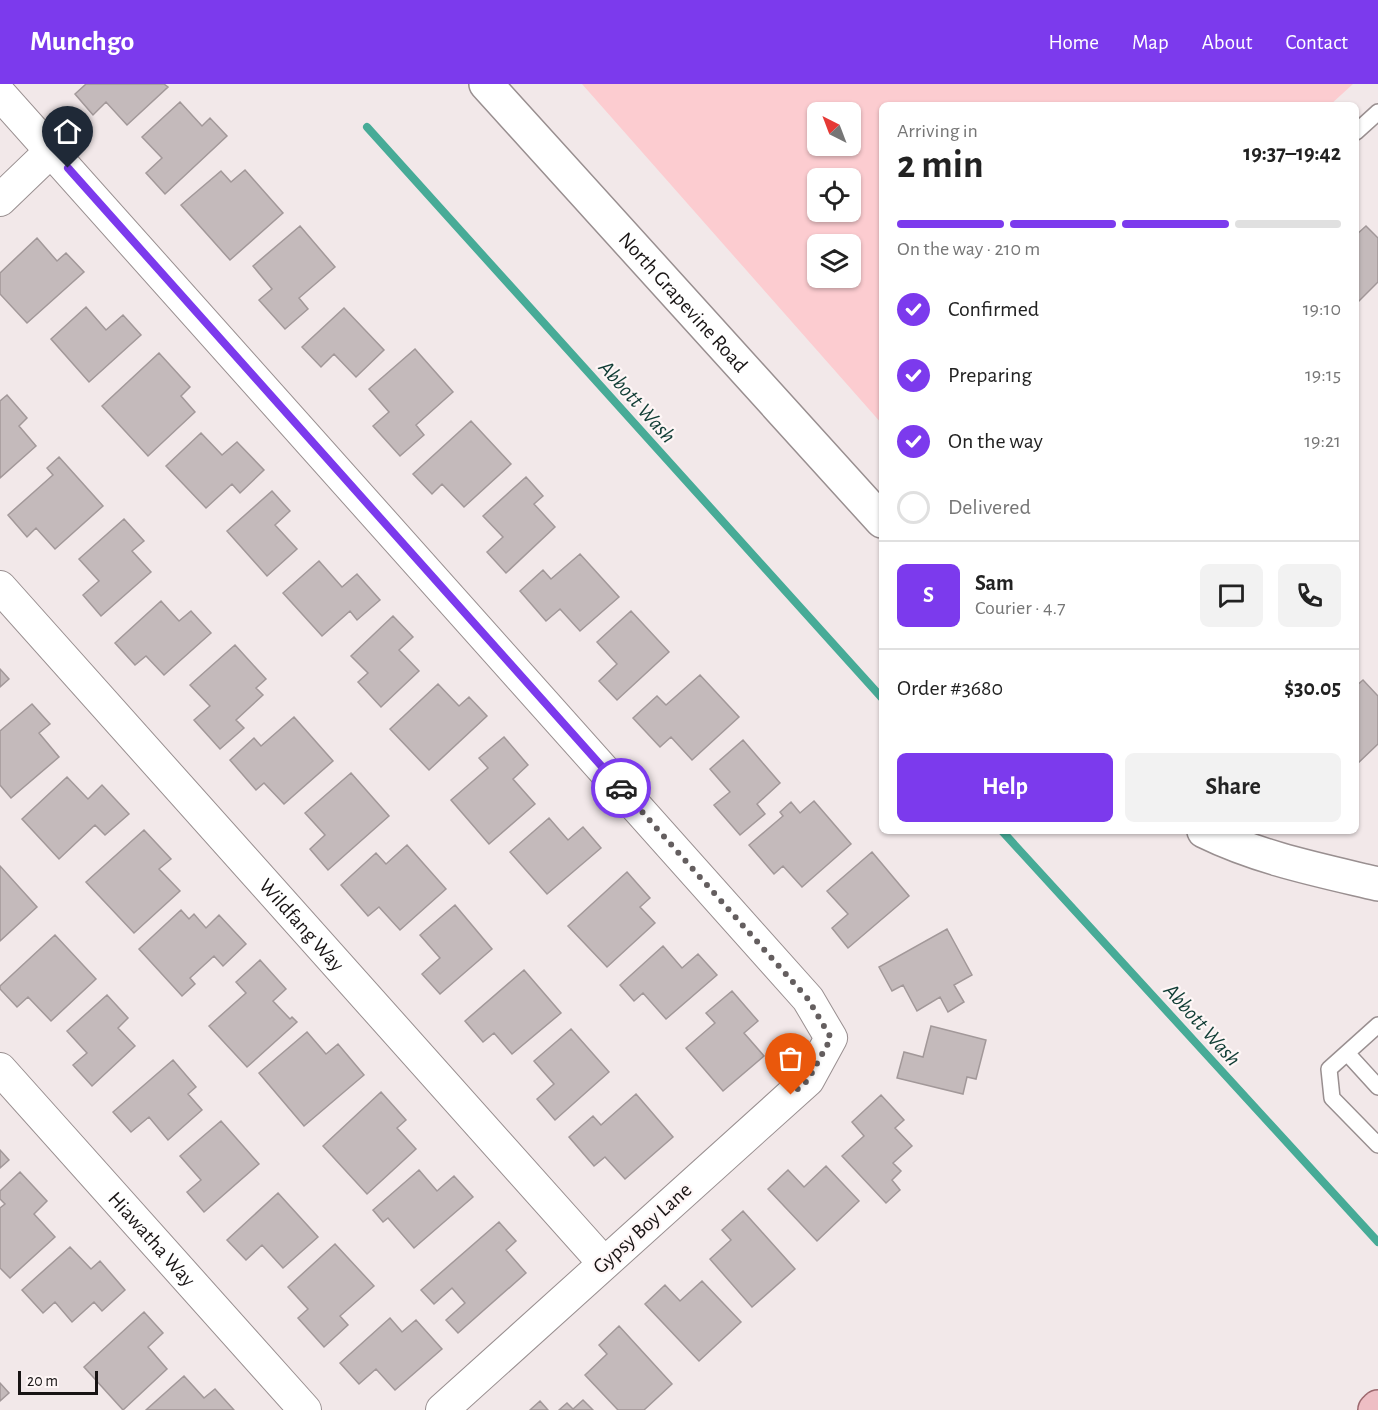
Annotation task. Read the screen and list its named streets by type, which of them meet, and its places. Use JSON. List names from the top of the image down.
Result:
{
  "streets": {
    "main road": ["North Grapevine Road"],
    "street": ["Wildfang Way", "Gypsy Boy Lane", "Hiawatha Way"]
  },
  "crossings": [
    ["Wildfang Way", "Gypsy Boy Lane"]
  ],
  "water": ["Abbott Wash"],
  "scale_bar": "20 m",
  "north": "top left",
  "page": {
    "header": "Munchgo",
    "nav": [
      "Home",
      "Map",
      "About",
      "Contact"
    ],
    "heading": ["2 min", "Arriving in", "19:37–19:42"],
    "panel": [
      "Sam",
      "Courier · 4.7",
      "Order #3680",
      "$30.05"
    ],
    "bar": "On the way · 210 m",
    "list": [
      ["Confirmed", "19:10"],
      ["Preparing", "19:15"],
      ["On the way", "19:21"],
      "Delivered"
    ],
    "round": "S",
    "buttons": ["Help", "Share"],
    "scale": "20 m"
  }
}
